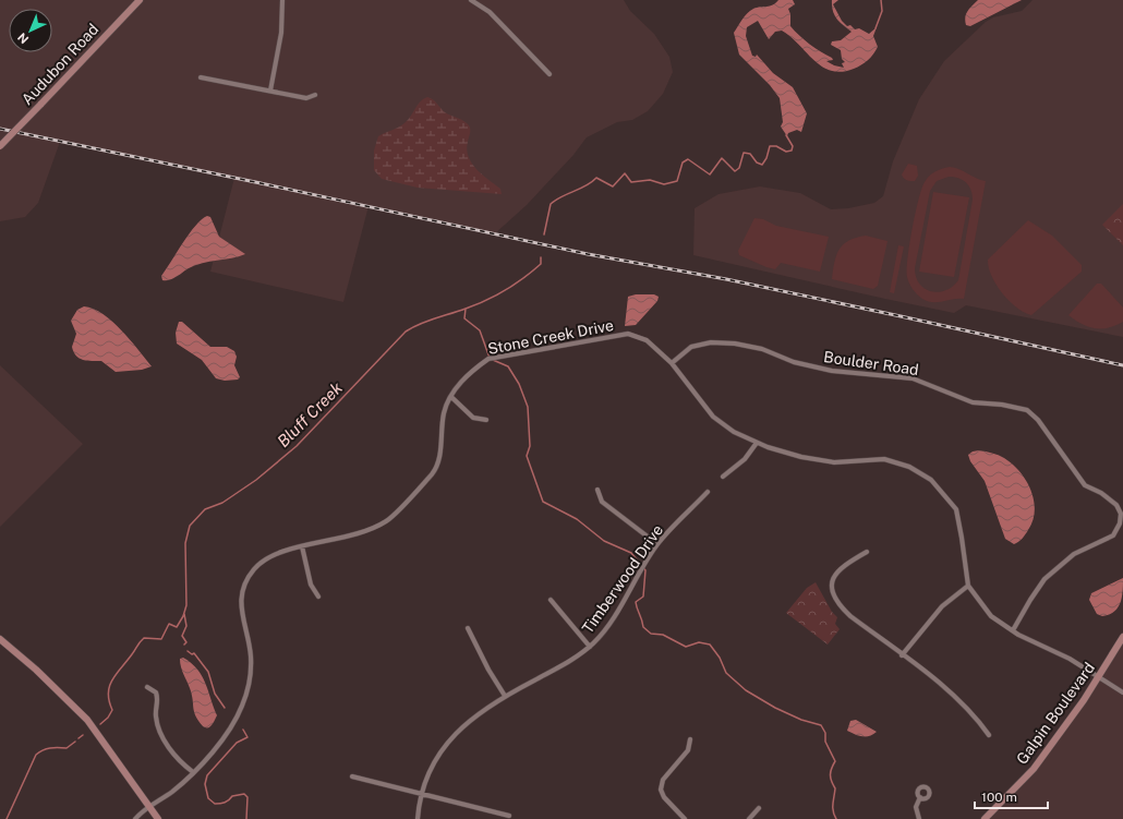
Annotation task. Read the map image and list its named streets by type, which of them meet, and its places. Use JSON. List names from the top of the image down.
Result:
{
  "streets": {
    "street": [
      "Audubon Road",
      "Stone Creek Drive",
      "Boulder Road",
      "Timberwood Drive",
      "Galpin Boulevard"
    ]
  },
  "crossings": [
    ["Stone Creek Drive", "Boulder Road"],
    ["Stone Creek Drive", "Galpin Boulevard"]
  ],
  "water": ["Bluff Creek"],
  "scale_bar": "100 m",
  "north": "bottom left"
}
